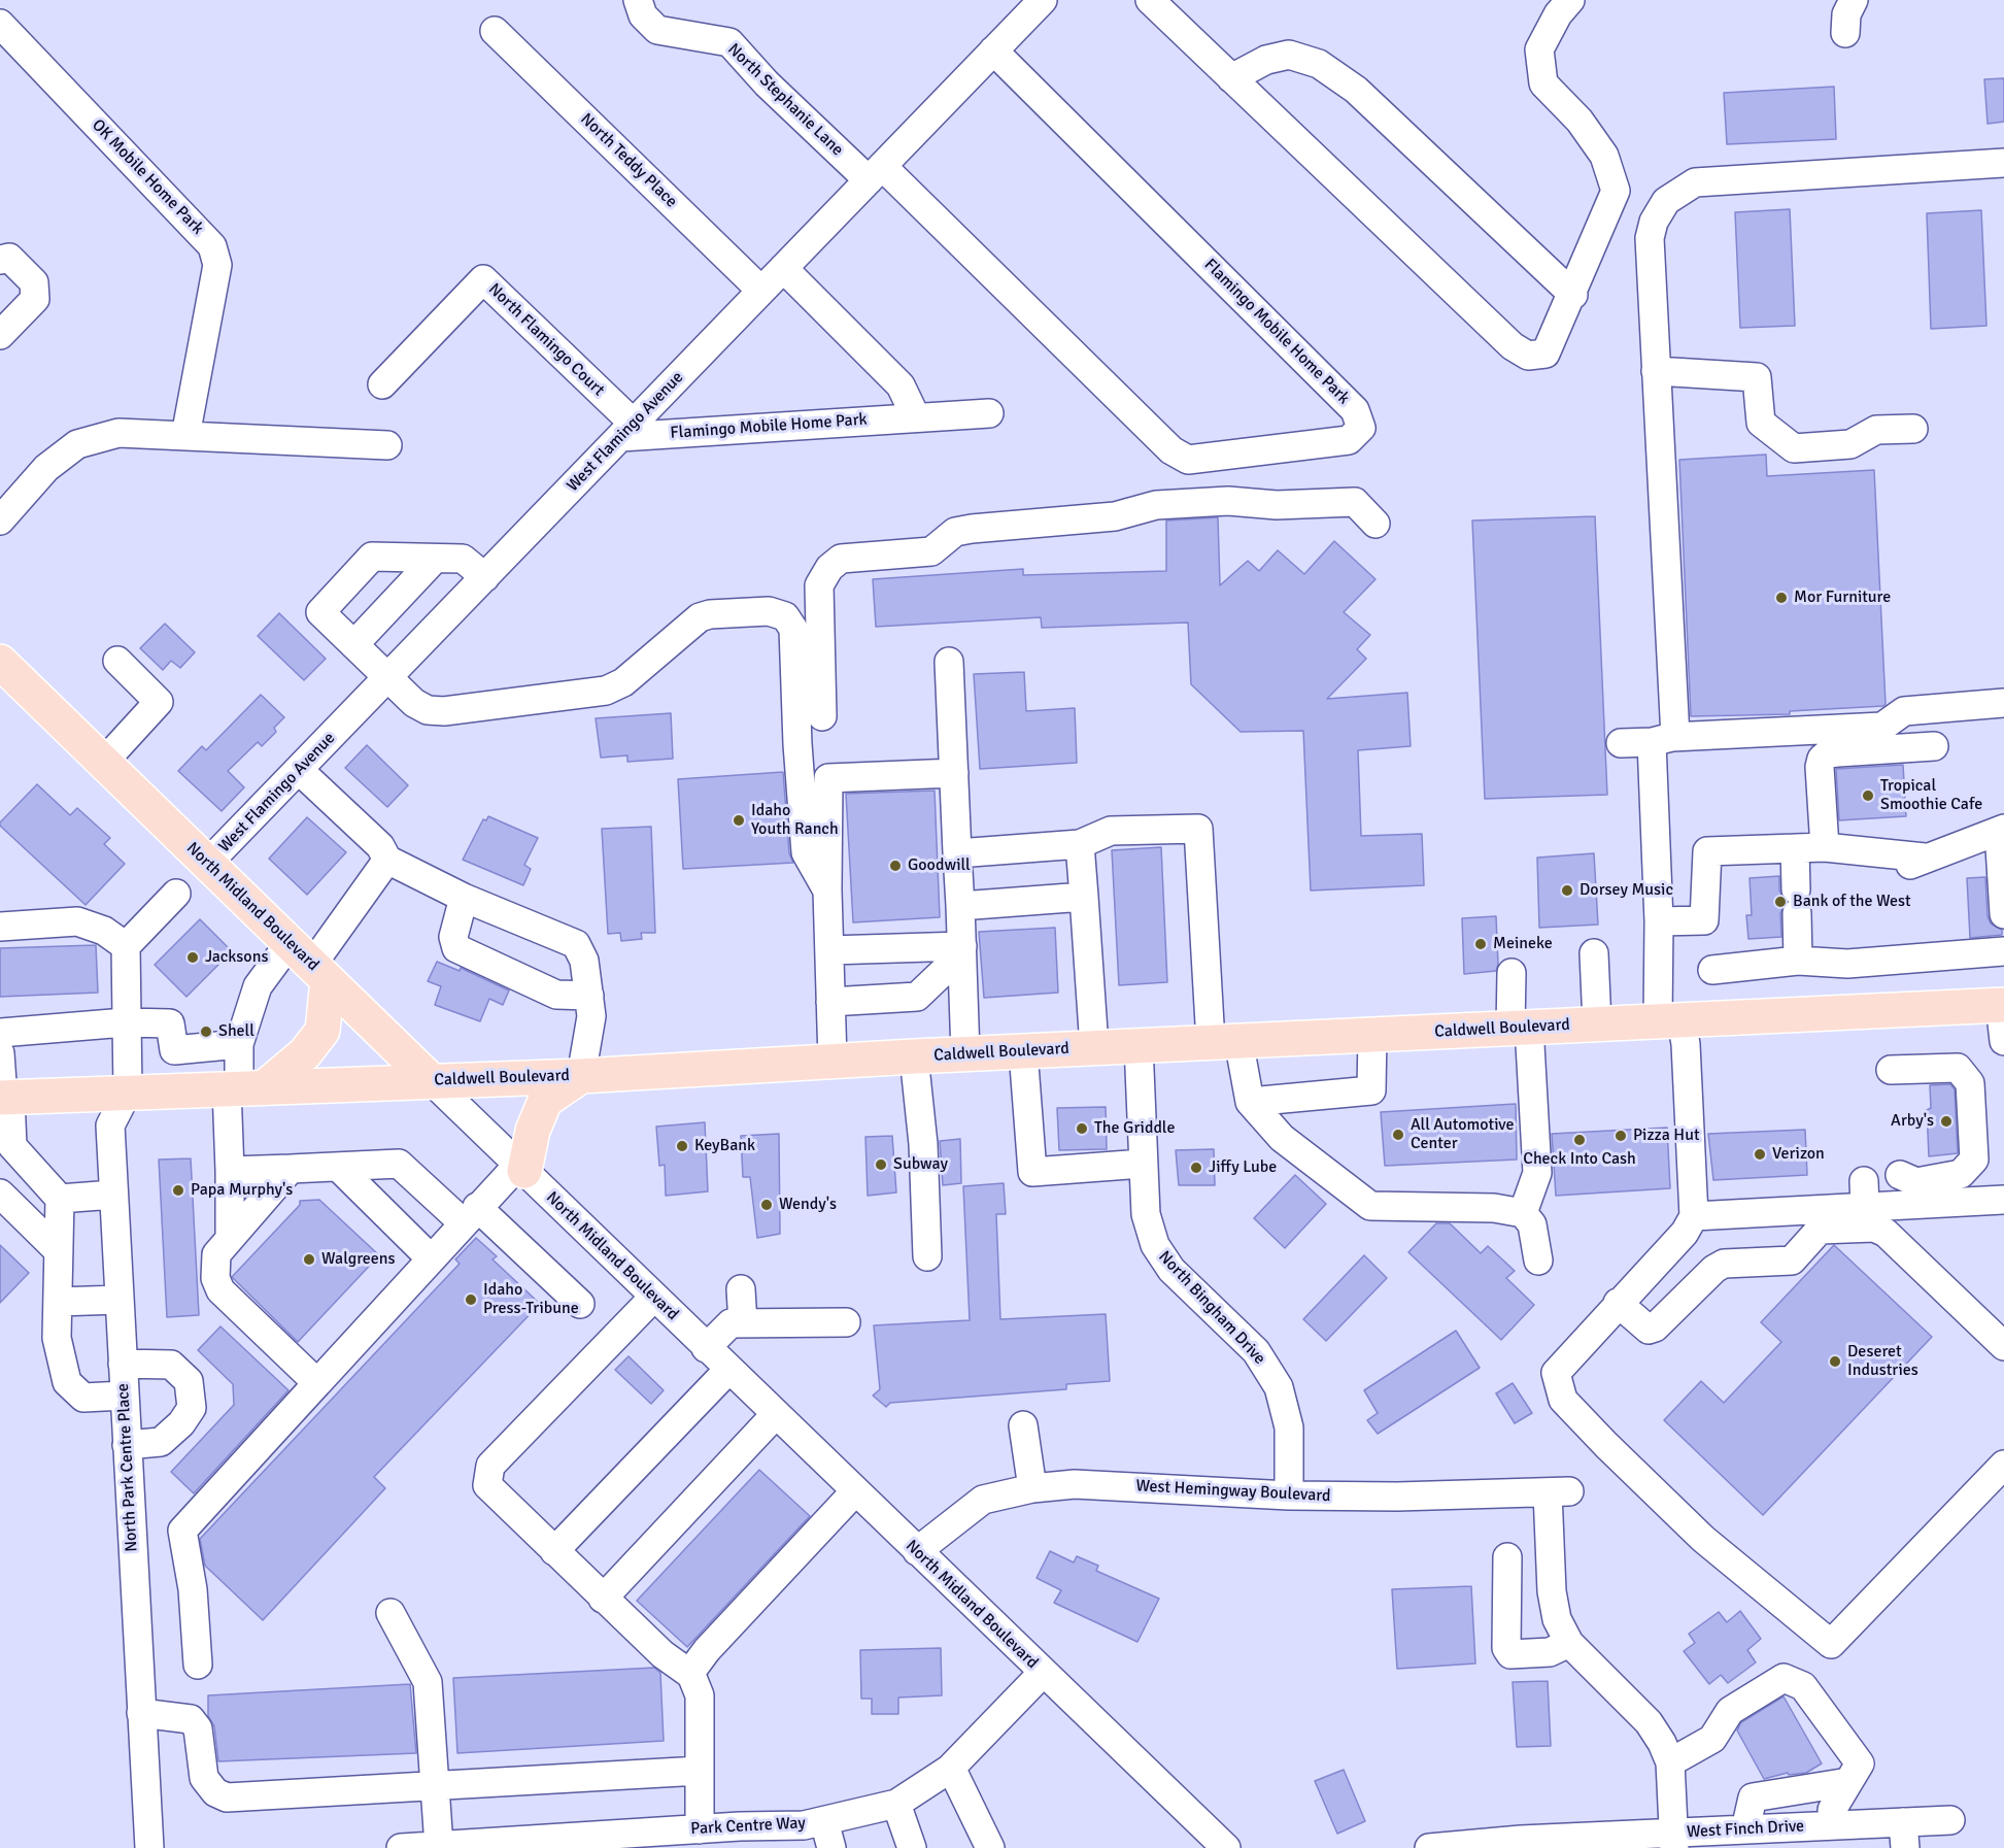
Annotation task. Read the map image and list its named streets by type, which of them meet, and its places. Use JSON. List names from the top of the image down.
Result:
{
  "streets": {
    "main road": ["North Midland Boulevard", "Caldwell Boulevard"],
    "street": [
      "North Stephanie Lane",
      "North Teddy Place",
      "OK Mobile Home Park",
      "Flamingo Mobile Home Park",
      "North Flamingo Court",
      "West Flamingo Avenue",
      "North Bingham Drive",
      "North Park Centre Place",
      "West Hemingway Boulevard",
      "Park Centre Way",
      "West Finch Drive"
    ]
  },
  "crossings": [
    ["North Stephanie Lane", "Flamingo Mobile Home Park"],
    ["North Stephanie Lane", "West Flamingo Avenue"],
    ["North Teddy Place", "West Flamingo Avenue"],
    ["Flamingo Mobile Home Park", "North Flamingo Court"],
    ["Flamingo Mobile Home Park", "West Flamingo Avenue"],
    ["North Flamingo Court", "West Flamingo Avenue"],
    ["West Flamingo Avenue", "North Midland Boulevard"],
    ["North Midland Boulevard", "Caldwell Boulevard"],
    ["North Midland Boulevard", "West Hemingway Boulevard"],
    ["North Midland Boulevard", "Park Centre Way"],
    ["Caldwell Boulevard", "North Bingham Drive"],
    ["Caldwell Boulevard", "North Park Centre Place"],
    ["North Bingham Drive", "West Hemingway Boulevard"]
  ],
  "places": [
    "Mor Furniture",
    "Tropical Smoothie Cafe",
    "Idaho Youth Ranch",
    "Goodwill",
    "Dorsey Music",
    "Bank of the West",
    "Meineke",
    "Jacksons",
    "Shell",
    "Arby's",
    "The Griddle",
    "All Automotive Center",
    "Pizza Hut",
    "Check Into Cash",
    "KeyBank",
    "Verizon",
    "Subway",
    "Jiffy Lube",
    "Papa Murphy's",
    "Wendy's",
    "Walgreens",
    "Idaho Press-Tribune",
    "Deseret Industries"
  ]
}
